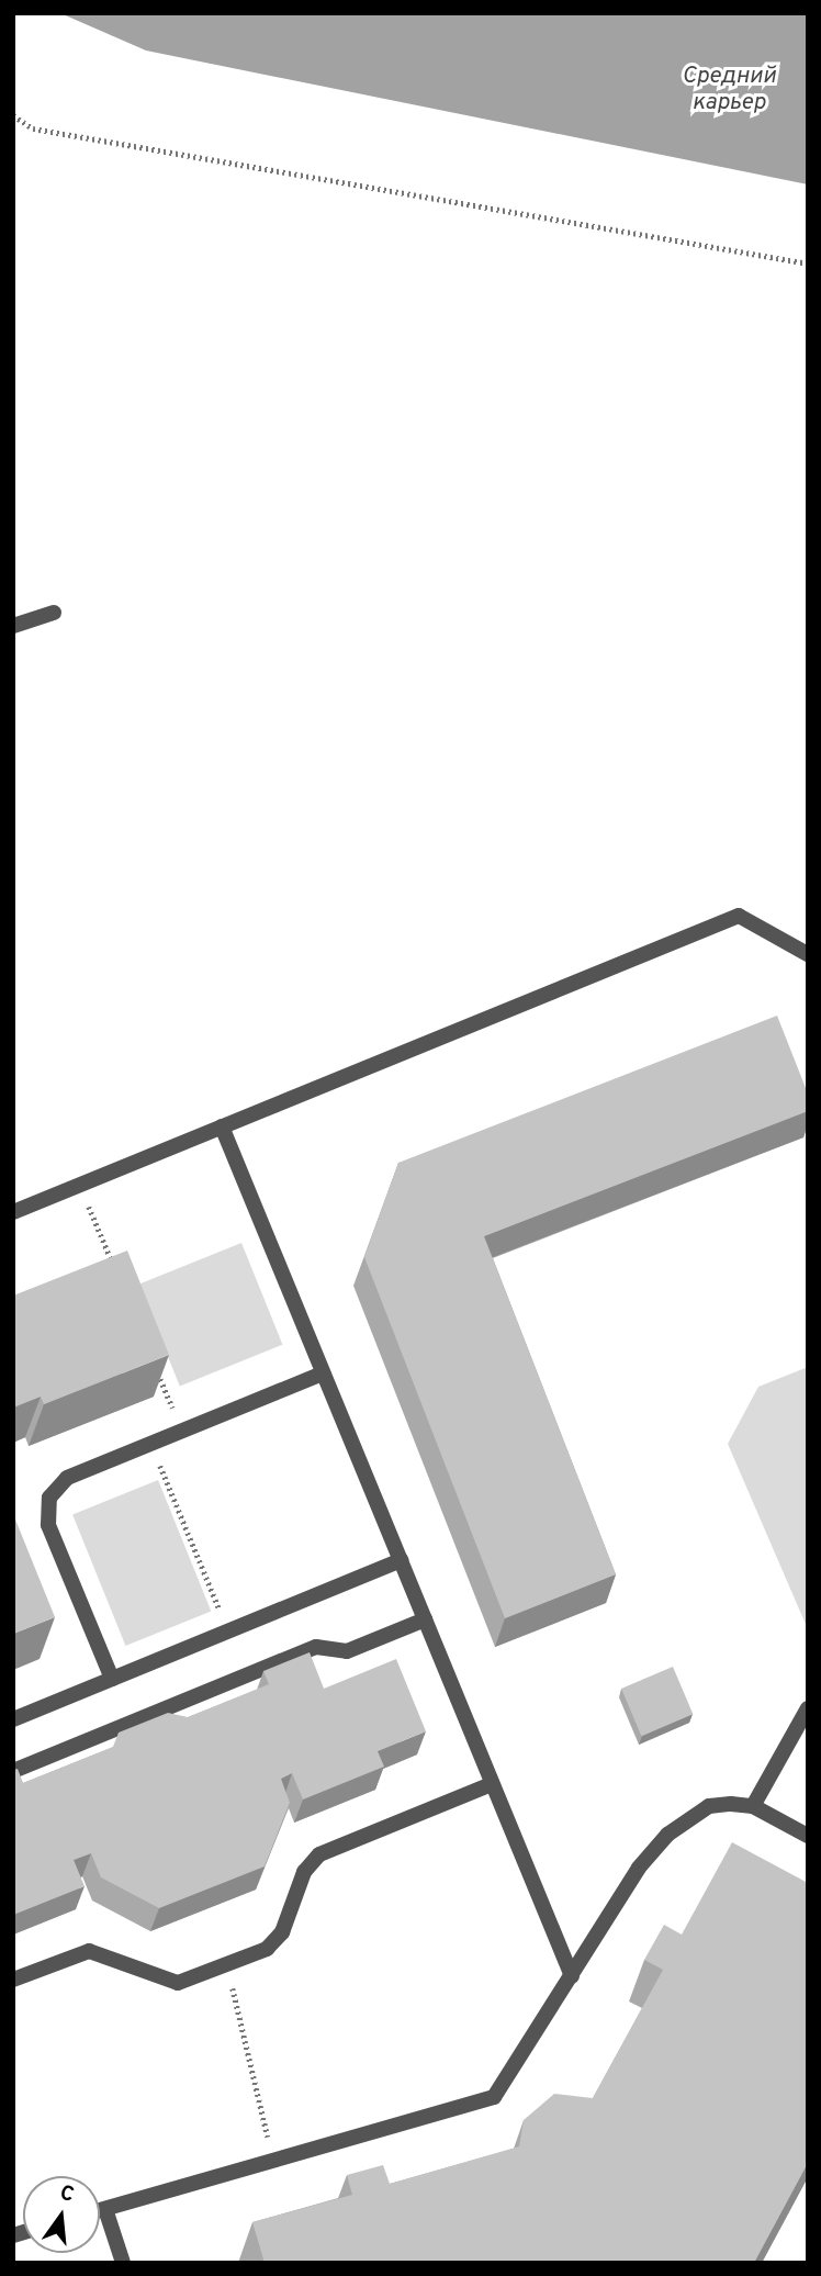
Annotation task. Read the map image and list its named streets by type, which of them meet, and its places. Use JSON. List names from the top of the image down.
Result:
{
  "water": ["Средний карьер"],
  "north": "top"
}
